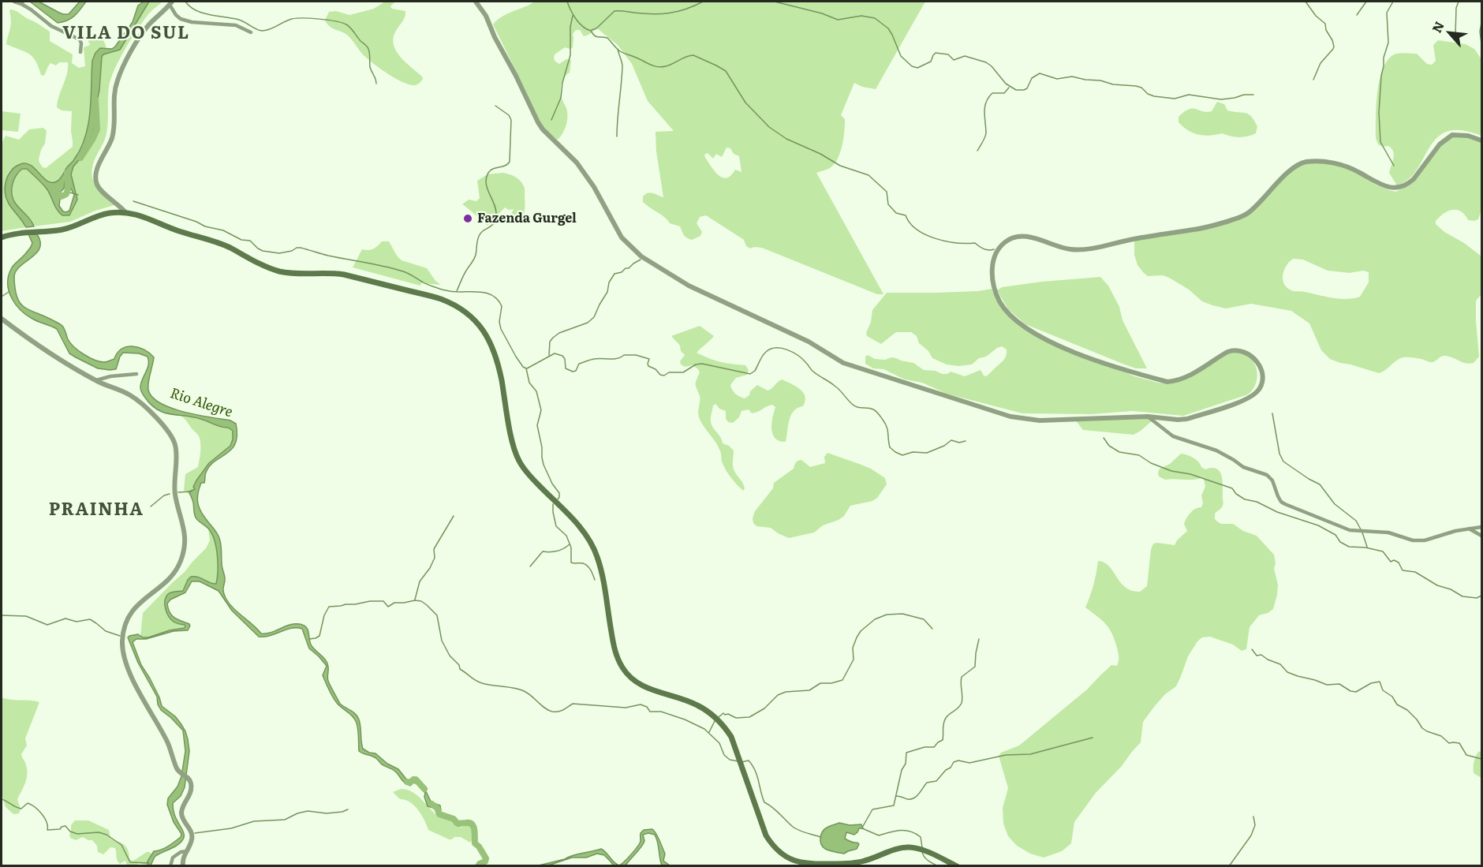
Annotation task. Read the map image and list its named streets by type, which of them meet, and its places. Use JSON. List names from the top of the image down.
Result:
{
  "districts": ["VILA DO SUL", "PRAINHA"],
  "water": ["Rio Alegre"],
  "places": ["Fazenda Gurgel"],
  "north": "top left"
}
